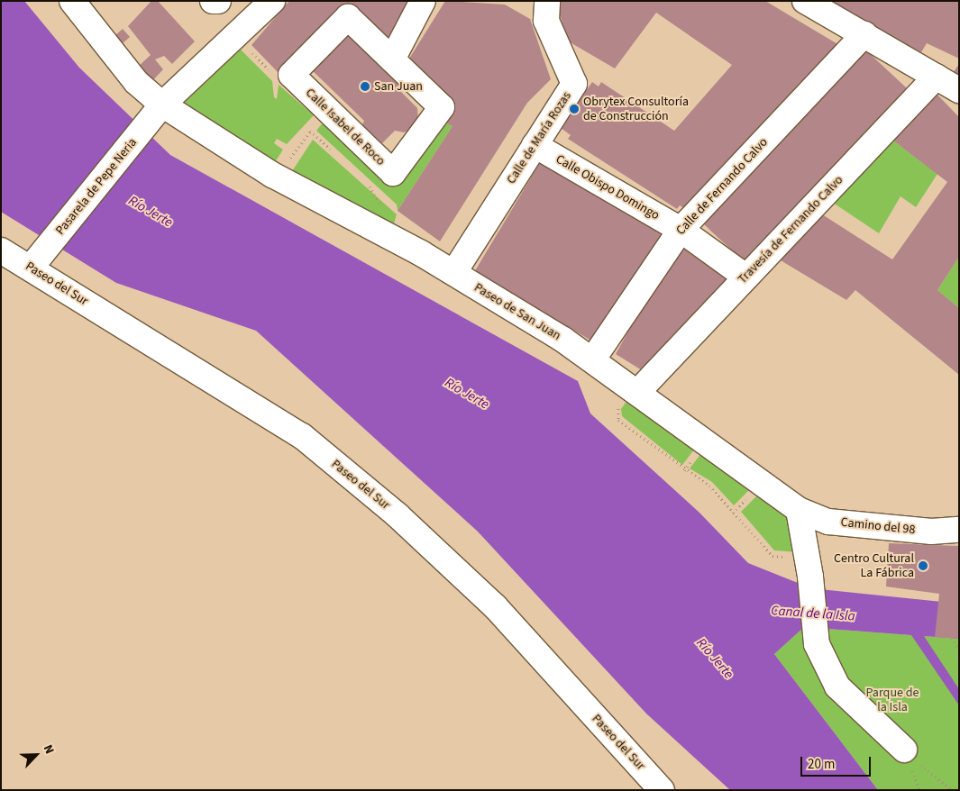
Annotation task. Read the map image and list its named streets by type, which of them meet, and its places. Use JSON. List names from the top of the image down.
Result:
{
  "streets": {
    "street": [
      "Calle Isabel de Roco",
      "Calle de María Rozas",
      "Pasarela de Pepe Neria",
      "Calle de Fernando Calvo",
      "Calle Obispo Domingo",
      "Travesía de Fernando Calvo",
      "Paseo del Sur",
      "Paseo de San Juan",
      "Camino del 98"
    ]
  },
  "crossings": [
    ["Calle de María Rozas", "Calle Obispo Domingo"],
    ["Pasarela de Pepe Neria", "Paseo del Sur"],
    ["Pasarela de Pepe Neria", "Paseo de San Juan"],
    ["Calle de Fernando Calvo", "Calle Obispo Domingo"],
    ["Calle Obispo Domingo", "Travesía de Fernando Calvo"],
    ["Travesía de Fernando Calvo", "Paseo de San Juan"]
  ],
  "water": ["Río Jerte", "Canal de la Isla"],
  "parks": ["Parque de la Isla"],
  "places": ["San Juan", "Obrytex Consultoría de Construcción", "Centro Cultural La Fábrica"],
  "scale_bar": "20 m",
  "north": "top right"
}
